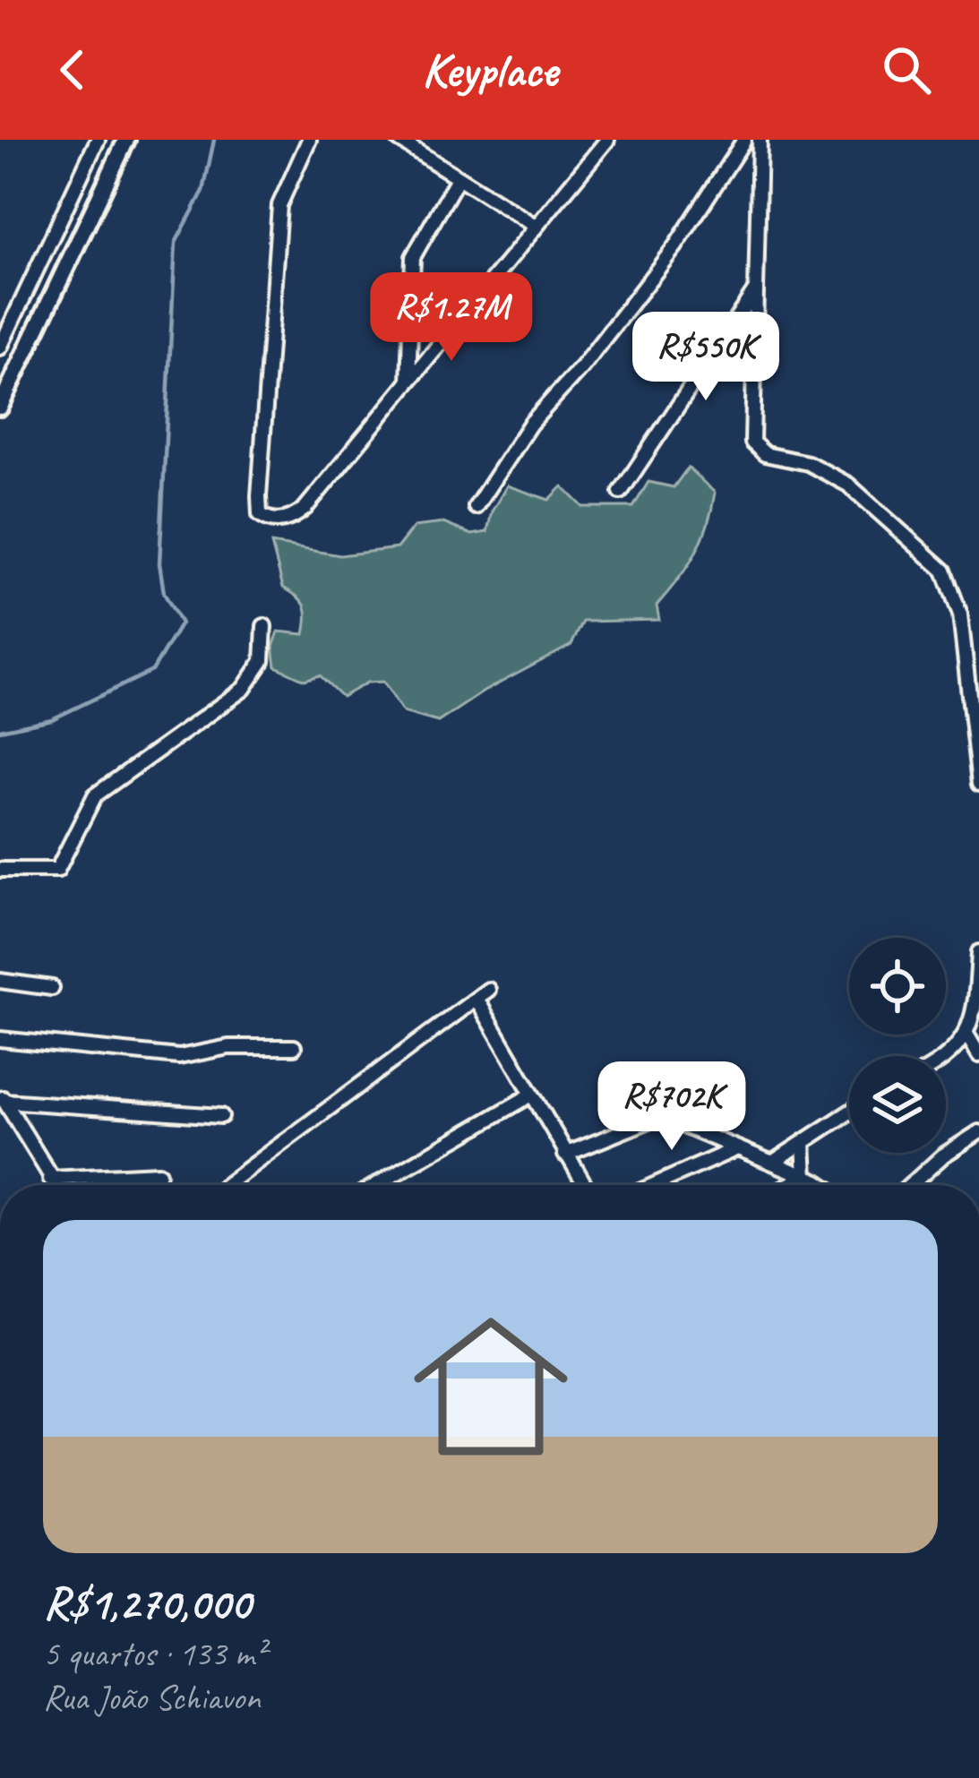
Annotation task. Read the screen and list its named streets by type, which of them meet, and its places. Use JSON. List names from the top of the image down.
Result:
{
  "page": {
    "header": "Keyplace",
    "price": ["R$1.27M", "R$550K", "R$702K"],
    "list": [
      {
        "name": "R$1,270,000",
        "note": "5 quartos · 133 m² · Rua João Schiavon"
      }
    ]
  }
}
